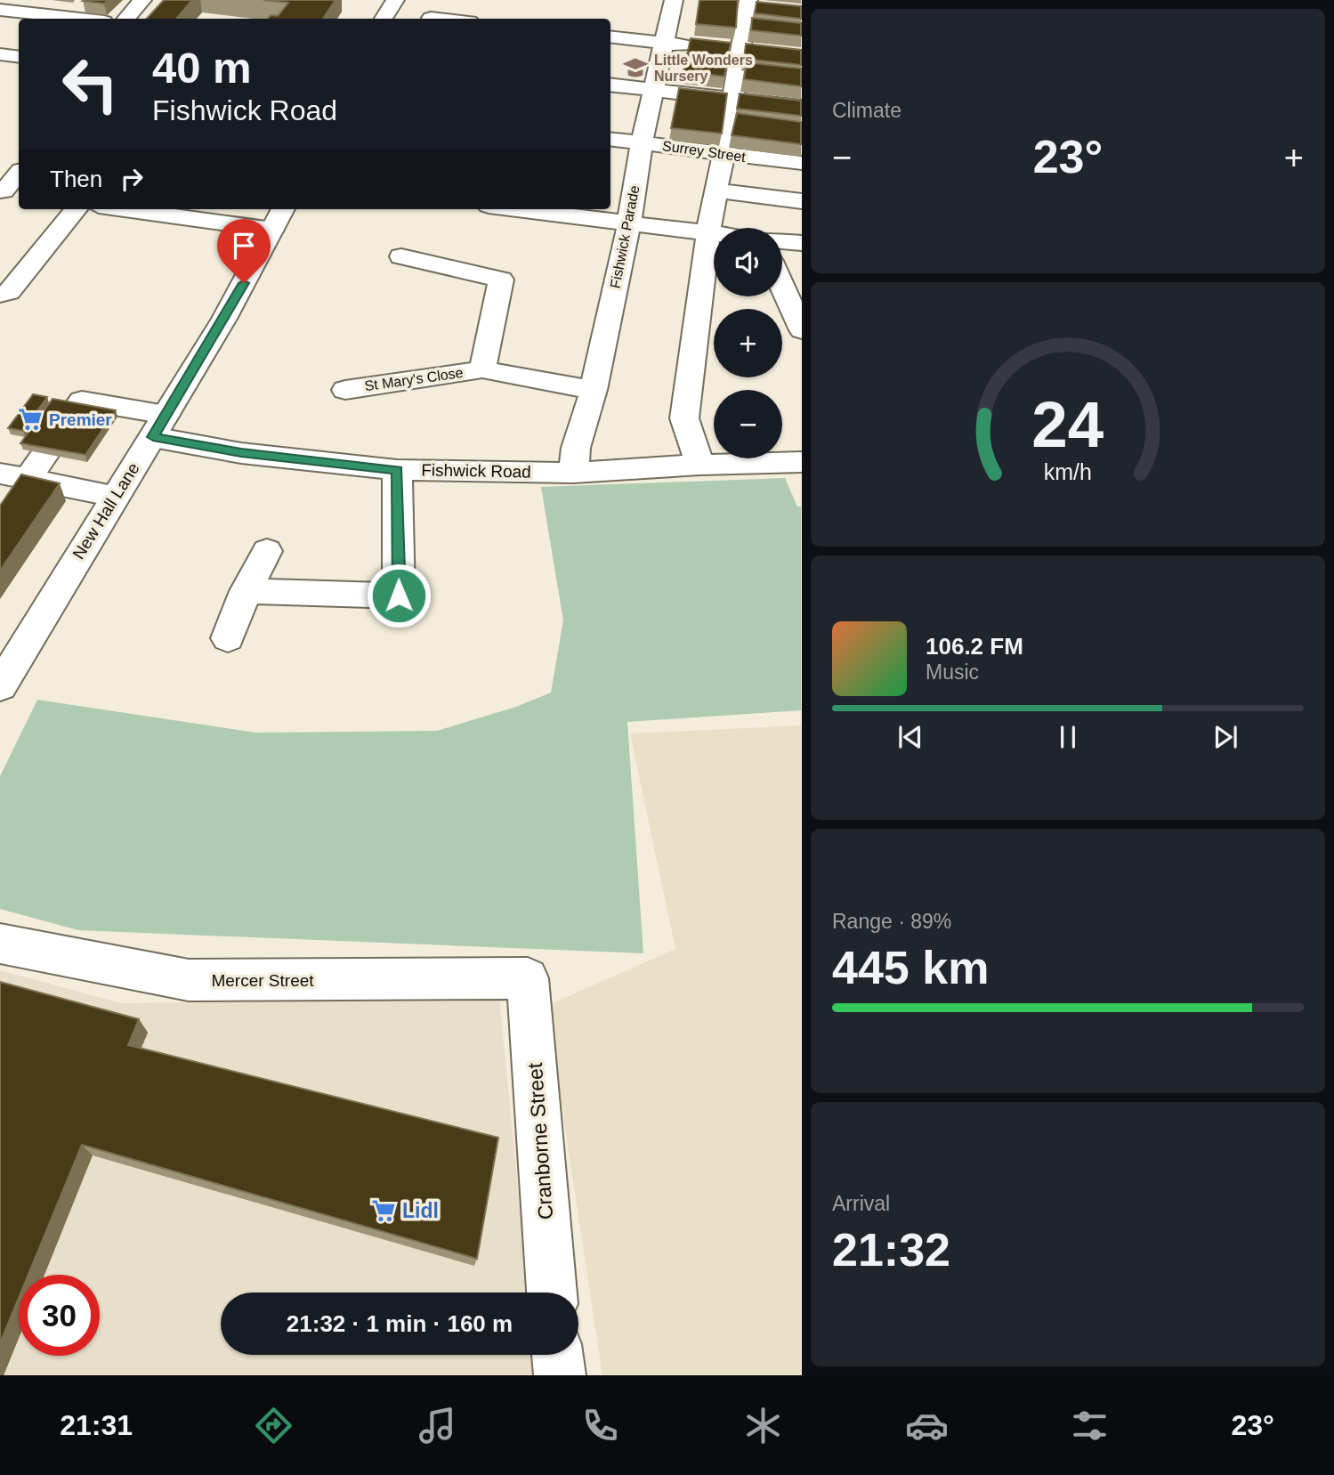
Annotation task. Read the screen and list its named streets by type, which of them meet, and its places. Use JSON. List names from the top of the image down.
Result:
{
  "streets": {
    "main road": [
      "Surrey Street",
      "Fishwick Parade",
      "St Mary's Close",
      "Fishwick Road",
      "New Hall Lane",
      "Mercer Street",
      "Cranborne Street"
    ]
  },
  "crossings": [
    ["Surrey Street", "Fishwick Parade"],
    ["Fishwick Parade", "St Mary's Close"],
    ["Fishwick Parade", "Fishwick Road"],
    ["Fishwick Road", "New Hall Lane"],
    ["Mercer Street", "Cranborne Street"]
  ],
  "places": {
    "school or university": ["Little Wonders Nursery"],
    "supermarket": ["Premier", "Lidl"]
  },
  "page": {
    "tile": [
      "Climate",
      ["Range · 89%", "445 km"],
      ["Arrival", "21:32"]
    ],
    "turn": ["40 m", "Fishwick Road"],
    "heat": ["−", "23°", "+"],
    "then": "Then",
    "map_buttons": ["+", "−"],
    "song": ["106.2 FM", "Music"],
    "limit": "30",
    "trip": "21:32 · 1 min · 160 m",
    "tabs": ["21:31", "23°"],
    "gauge": ["24", "km/h"]
  }
}
